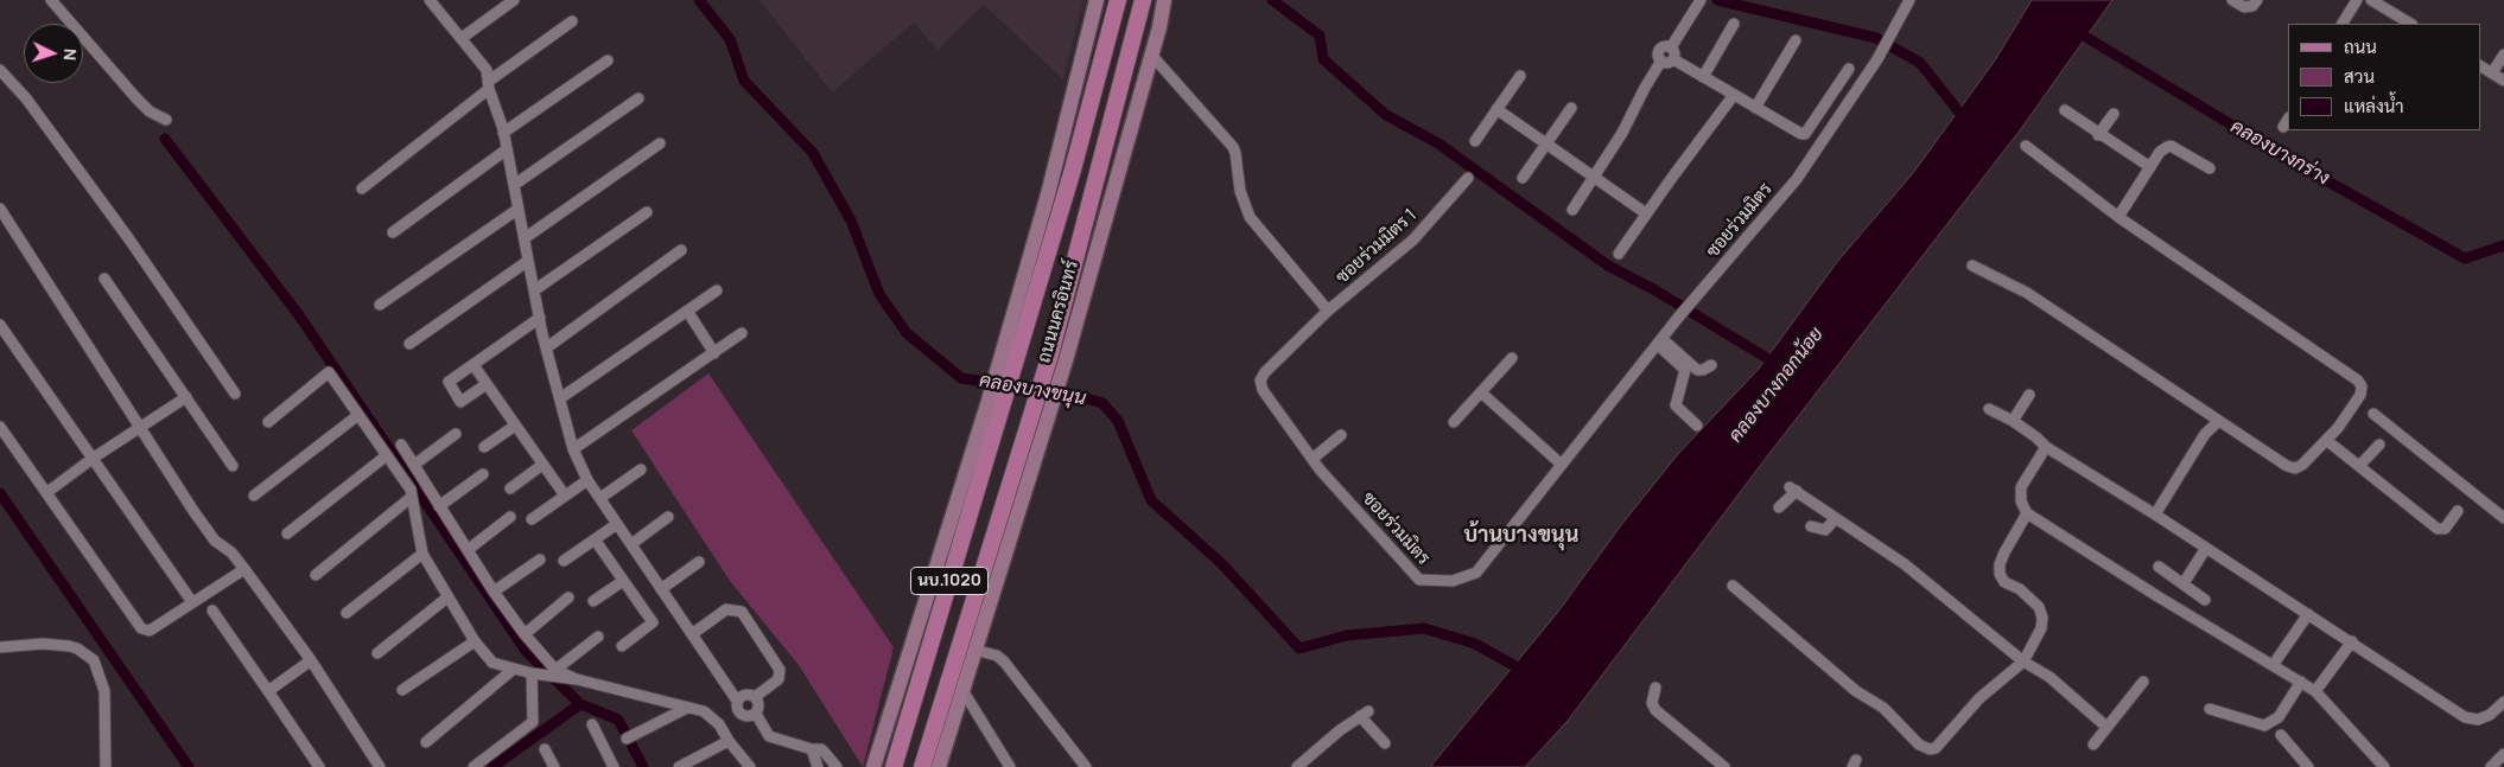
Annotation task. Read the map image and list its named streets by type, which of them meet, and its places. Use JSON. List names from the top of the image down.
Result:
{
  "streets": {
    "main road": ["ถนนนครอินทร์", "นบ.1020"],
    "street": ["ซอยร่วมมิตร", "ซอยร่วมมิตร 1"]
  },
  "crossings": [
    ["ซอยร่วมมิตร", "ซอยร่วมมิตร 1"]
  ],
  "districts": ["บ้านบางขนุน"],
  "water": ["คลองบางกร่าง", "คลองบางกอกน้อย", "คลองบางขนุน"],
  "legend": ["ถนน", "สวน", "แหล่งน้ำ"],
  "north": "right"
}
